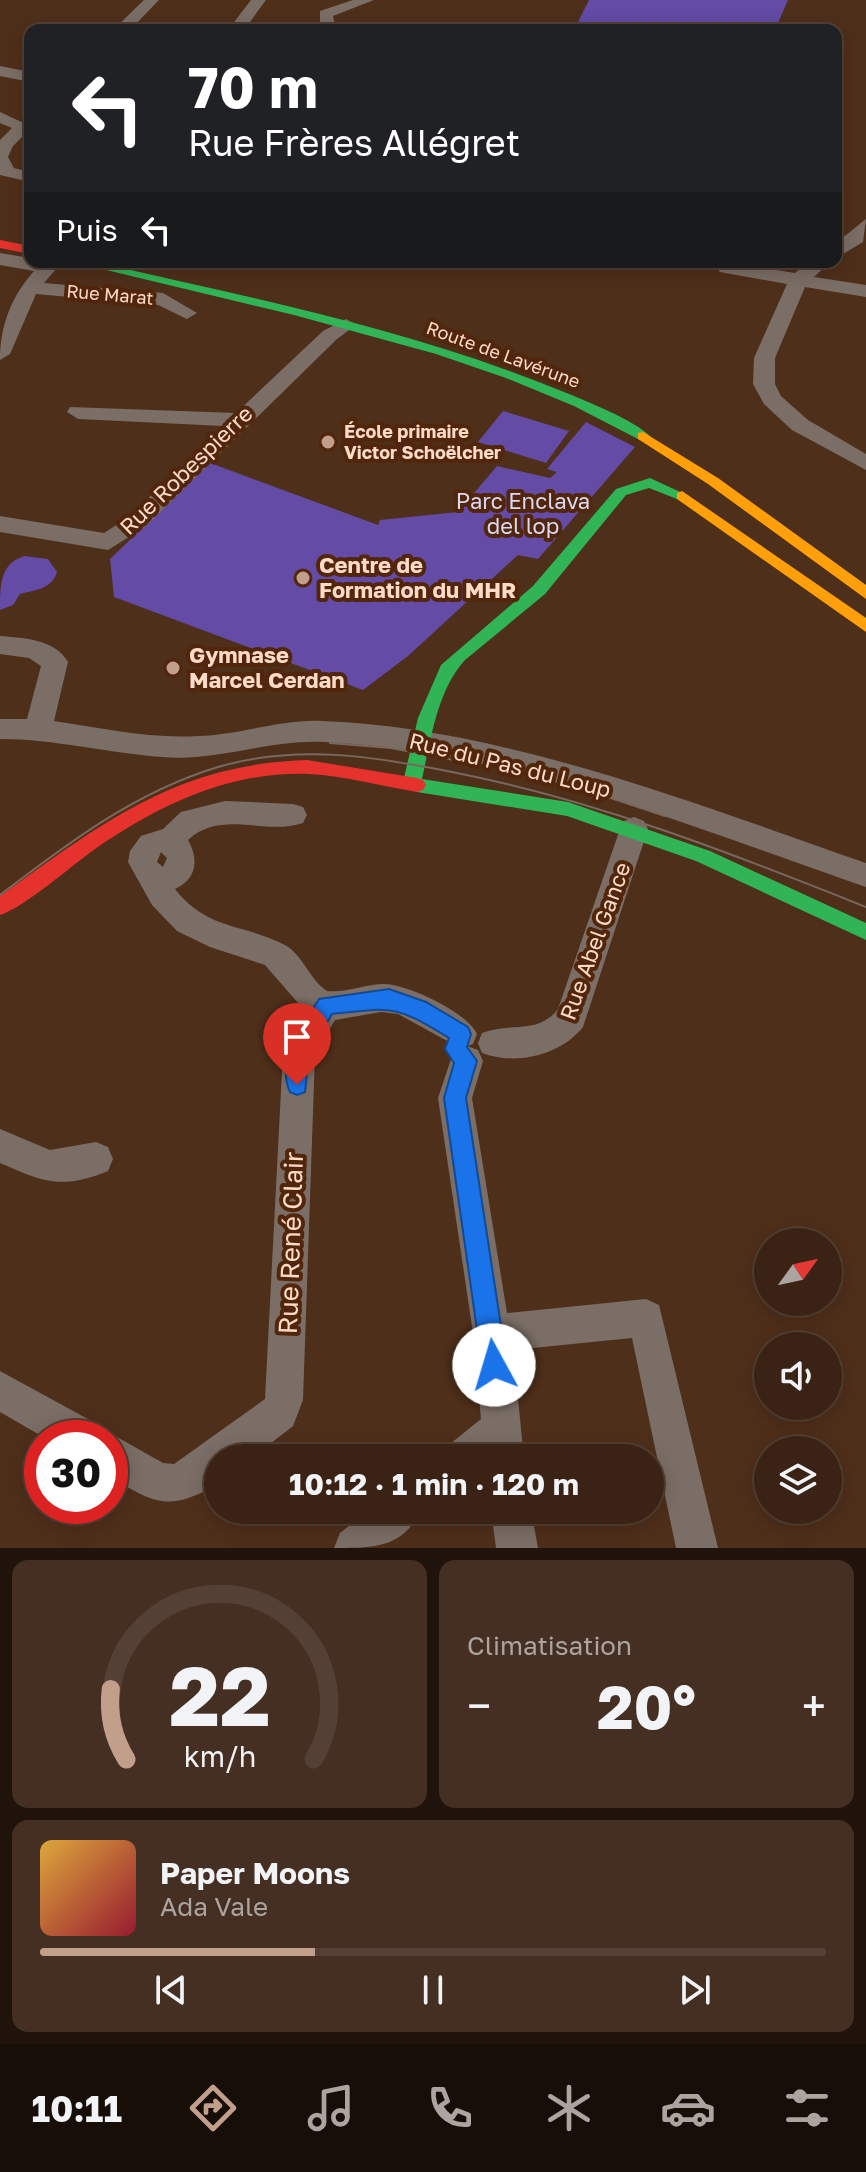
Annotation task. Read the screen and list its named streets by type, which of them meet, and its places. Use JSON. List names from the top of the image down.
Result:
{
  "streets": {
    "street": [
      "Rue Marat",
      "Route de Lavérune",
      "Rue Robespierre",
      "Rue du Pas du Loup",
      "Rue Abel Gance",
      "Rue René Clair"
    ]
  },
  "crossings": [
    ["Route de Lavérune", "Rue Robespierre"],
    ["Rue du Pas du Loup", "Rue Abel Gance"]
  ],
  "parks": ["Parc Enclava del lop"],
  "places": ["École primaire Victor Schoëlcher", "Centre de Formation du MHR", "Gymnase Marcel Cerdan"],
  "north": "top right",
  "page": {
    "turn": ["70 m", "Rue Frères Allégret"],
    "then": "Puis",
    "limit": "30",
    "trip": "10:12 · 1 min · 120 m",
    "tile": "Climatisation",
    "heat": ["−", "20°", "+"],
    "song": ["Paper Moons", "Ada Vale"],
    "tabs": "10:11",
    "gauge": ["22", "km/h"]
  }
}
